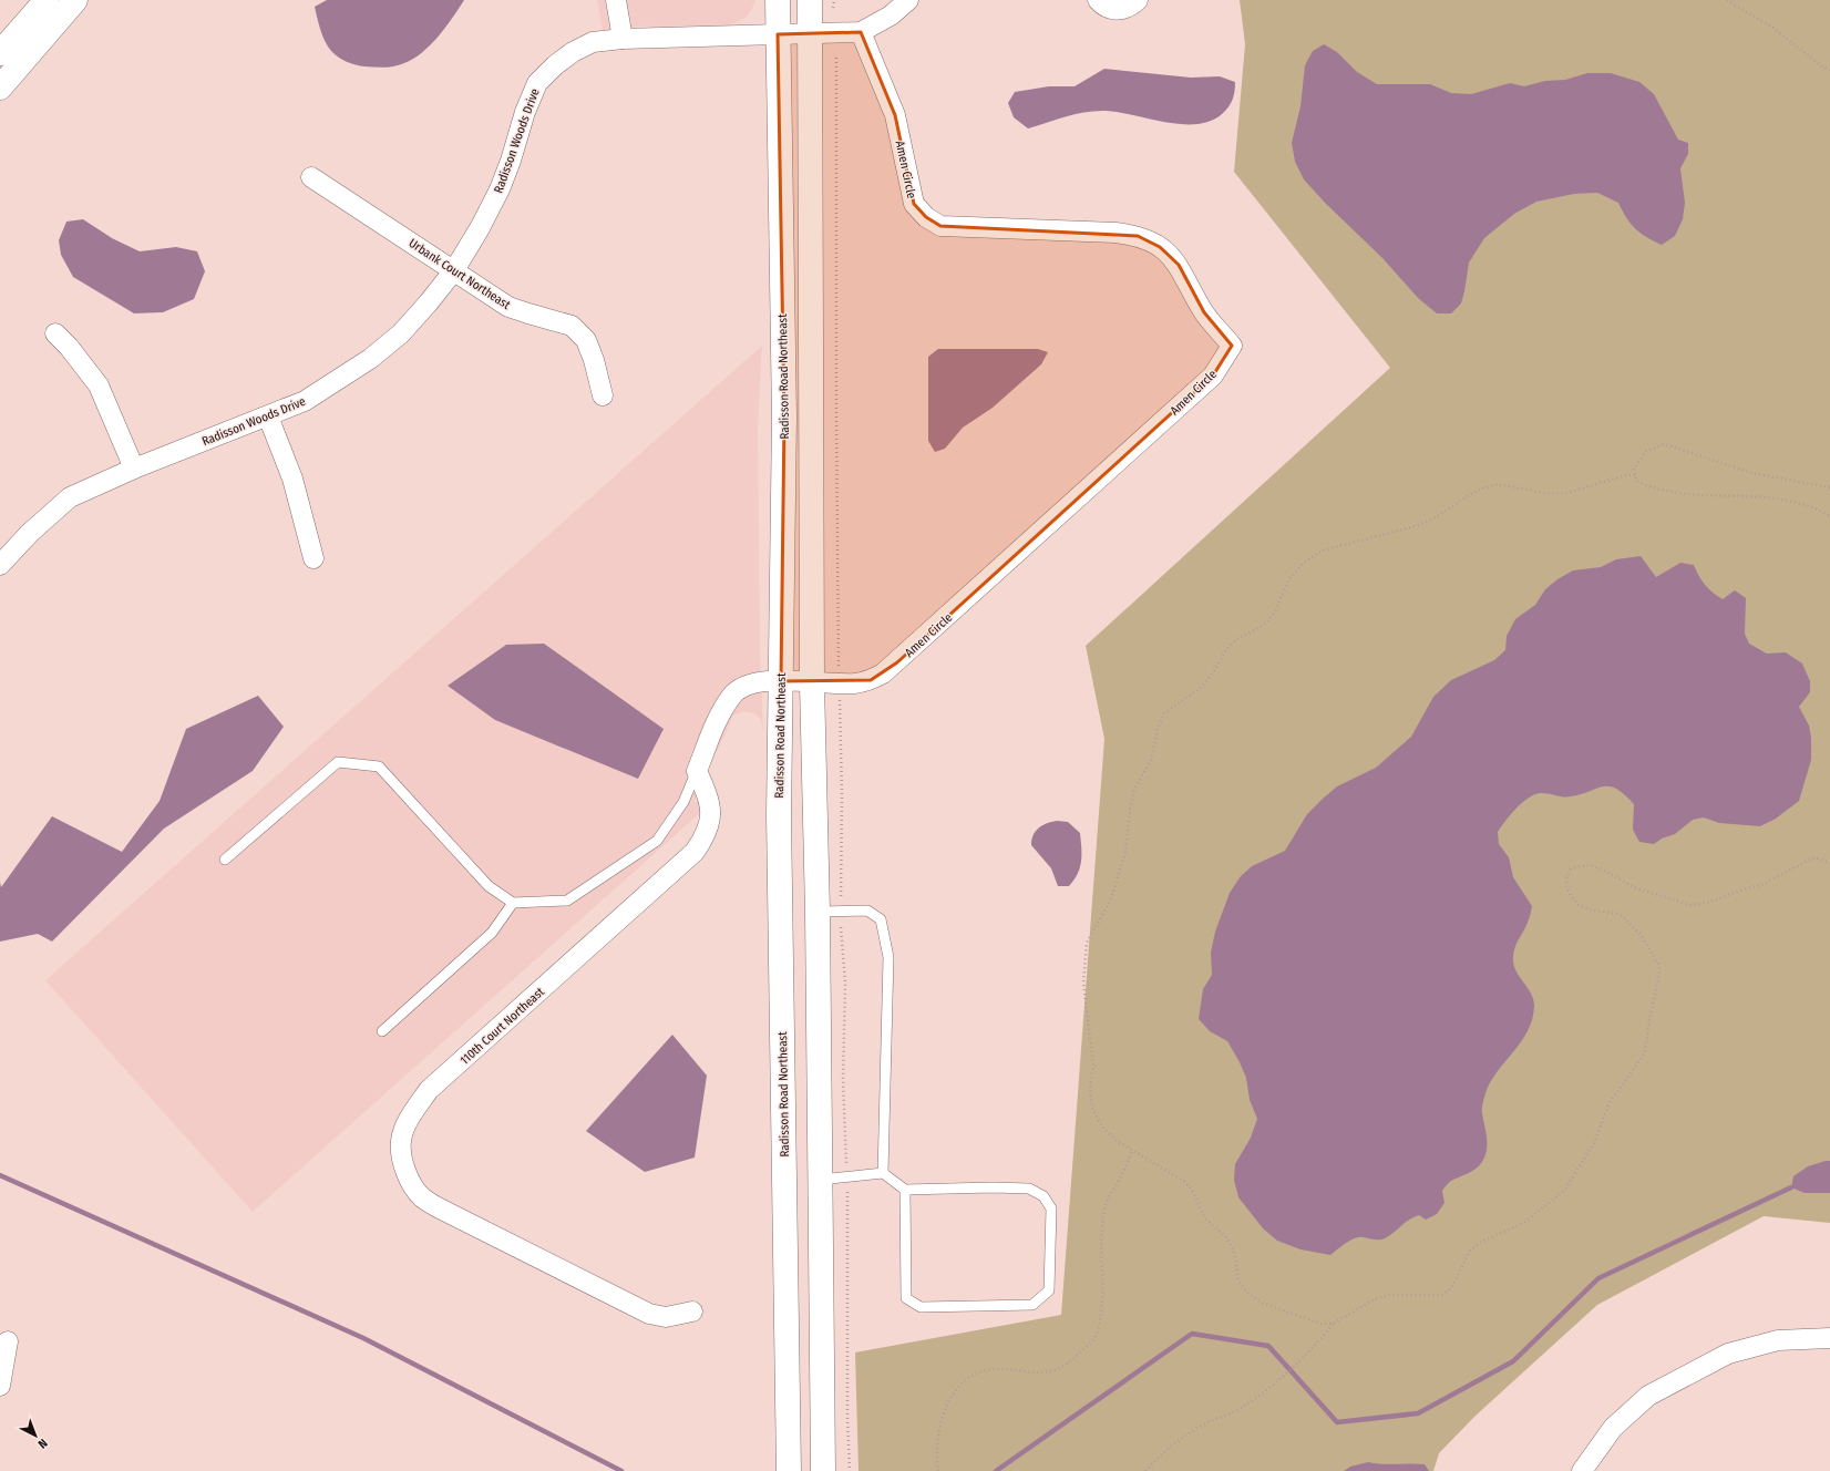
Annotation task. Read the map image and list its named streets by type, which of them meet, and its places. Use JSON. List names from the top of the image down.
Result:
{
  "streets": {
    "main road": ["Radisson Road Northeast"],
    "street": [
      "Radisson Woods Drive",
      "Amen Circle",
      "Urbank Court Northeast",
      "110th Court Northeast"
    ]
  },
  "crossings": [
    ["Radisson Woods Drive", "Amen Circle"],
    ["Radisson Woods Drive", "Urbank Court Northeast"],
    ["Radisson Woods Drive", "Radisson Road Northeast"]
  ],
  "north": "bottom right"
}
